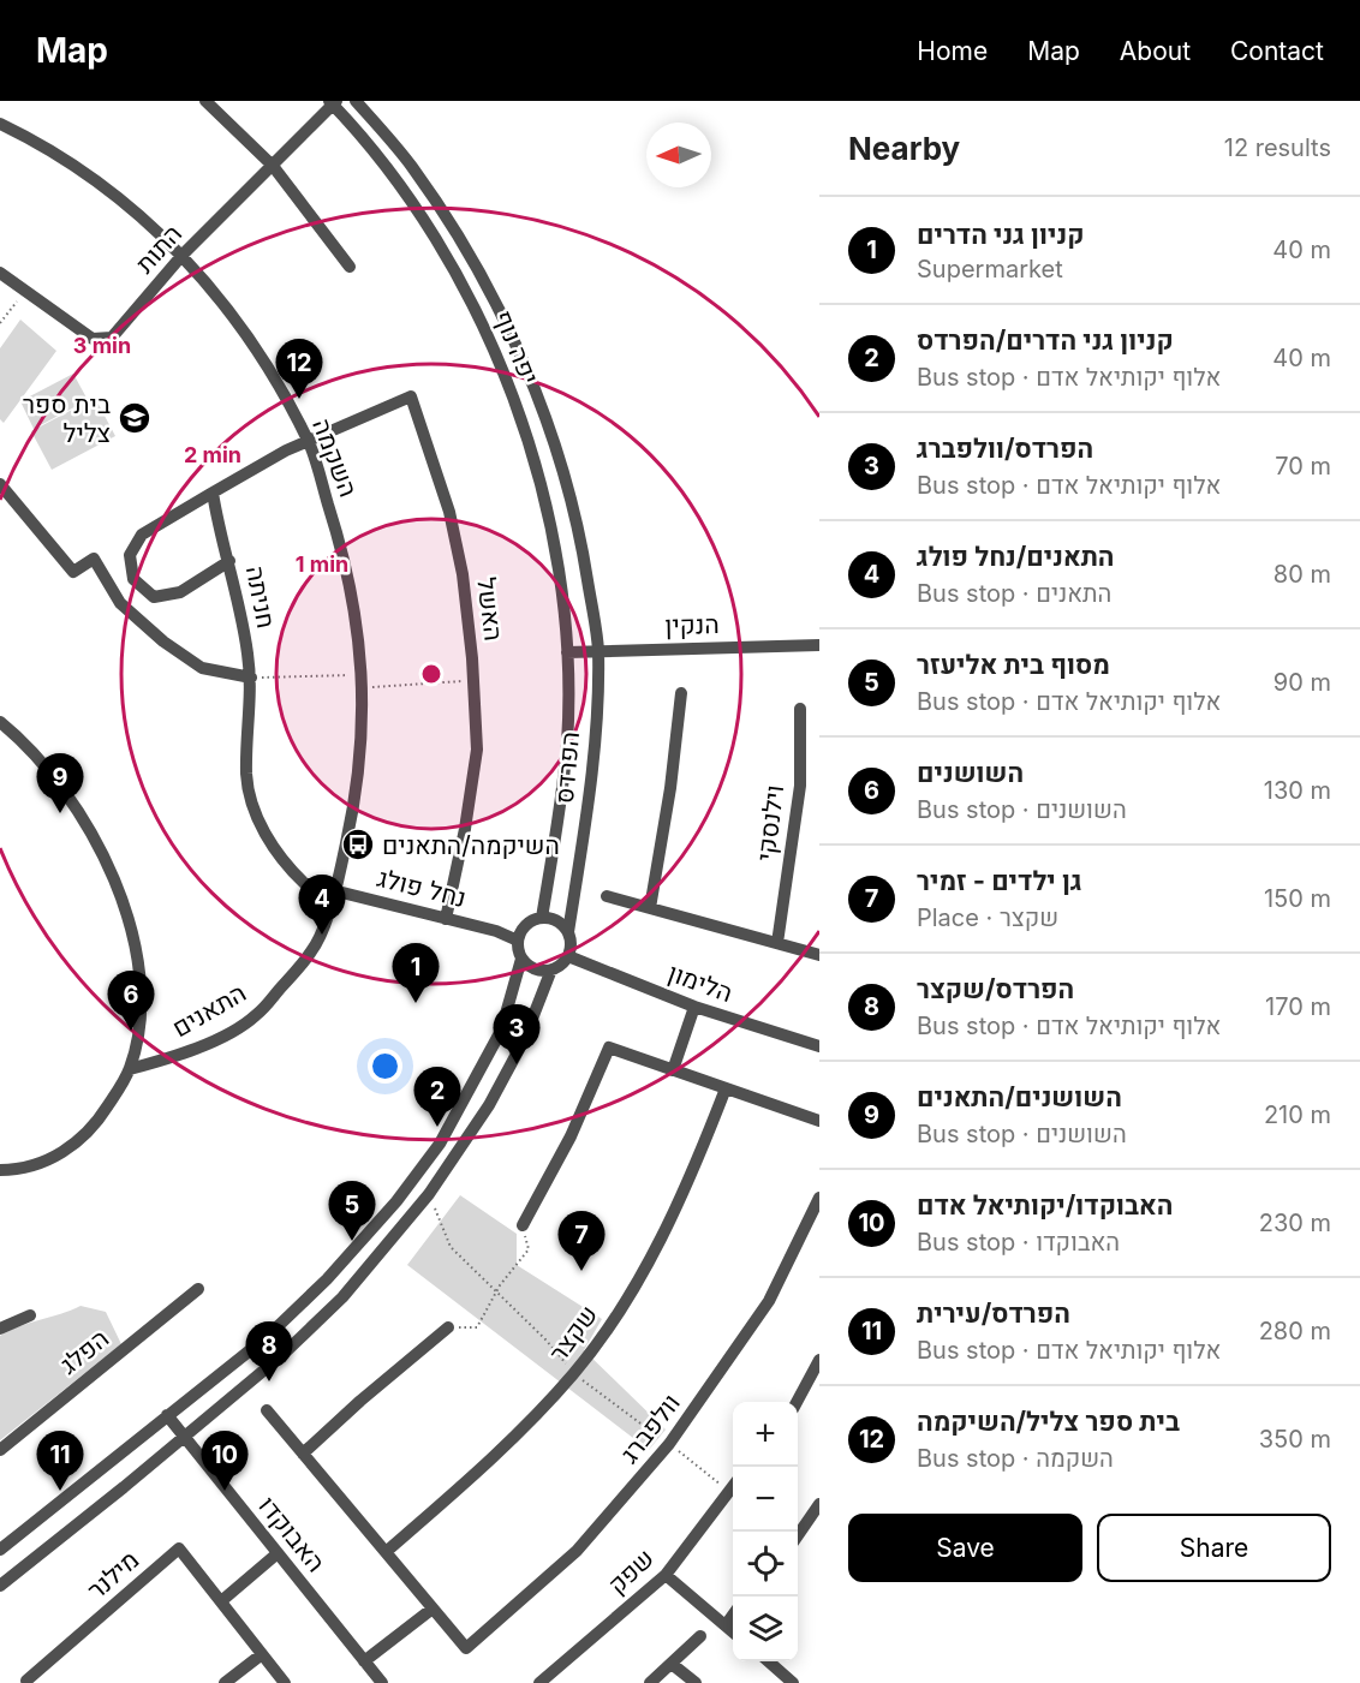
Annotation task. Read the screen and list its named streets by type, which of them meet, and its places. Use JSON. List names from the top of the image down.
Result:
{
  "streets": {
    "street": [
      "התות",
      "יפה נוף",
      "השקמה",
      "חניתה",
      "האשל",
      "הנקין",
      "הפרדס",
      "וילנסקי",
      "נחל פולג",
      "הלימון",
      "התאנים",
      "שקצר",
      "הפלג",
      "וולפברג",
      "האבוקדו",
      "שפק",
      "מילנר"
    ]
  },
  "crossings": [
    ["התות", "יפה נוף"],
    ["התות", "השקמה"],
    ["יפה נוף", "הנקין"],
    ["יפה נוף", "הפרדס"],
    ["השקמה", "חניתה"],
    ["השקמה", "האשל"],
    ["השקמה", "נחל פולג"],
    ["השקמה", "התאנים"],
    ["חניתה", "נחל פולג"],
    ["חניתה", "התאנים"],
    ["האשל", "נחל פולג"],
    ["הנקין", "הפרדס"],
    ["הפרדס", "נחל פולג"],
    ["הפרדס", "הלימון"],
    ["נחל פולג", "הלימון"],
    ["נחל פולג", "התאנים"]
  ],
  "places": {
    "school or university": ["בית ספר צליל"],
    "bus stop": ["השיקמה/התאנים"]
  },
  "north": "left",
  "page": {
    "header": "Map",
    "nav": [
      "Home",
      "Map",
      "About",
      "Contact"
    ],
    "heading": ["Nearby", "12 results"],
    "list": [
      {
        "mark": "1",
        "name": "קניון גני הדרים",
        "note": "Supermarket",
        "value": "40 m"
      },
      {
        "mark": "2",
        "name": "קניון גני הדרים/הפרדס",
        "note": "Bus stop · אלוף יקותיאל אדם",
        "value": "40 m"
      },
      {
        "mark": "3",
        "name": "הפרדס/וולפברג",
        "note": "Bus stop · אלוף יקותיאל אדם",
        "value": "70 m"
      },
      {
        "mark": "4",
        "name": "התאנים/נחל פולג",
        "note": "Bus stop · התאנים",
        "value": "80 m"
      },
      {
        "mark": "5",
        "name": "מסוף בית אליעזר",
        "note": "Bus stop · אלוף יקותיאל אדם",
        "value": "90 m"
      },
      {
        "mark": "6",
        "name": "השושנים",
        "note": "Bus stop · השושנים",
        "value": "130 m"
      },
      {
        "mark": "7",
        "name": "גן ילדים - זמיר",
        "note": "Place · שקצר",
        "value": "150 m"
      },
      {
        "mark": "8",
        "name": "הפרדס/שקצר",
        "note": "Bus stop · אלוף יקותיאל אדם",
        "value": "170 m"
      },
      {
        "mark": "9",
        "name": "השושנים/התאנים",
        "note": "Bus stop · השושנים",
        "value": "210 m"
      },
      {
        "mark": "10",
        "name": "האבוקדו/יקותיאל אדם",
        "note": "Bus stop · האבוקדו",
        "value": "230 m"
      },
      {
        "mark": "11",
        "name": "הפרדס/עירית",
        "note": "Bus stop · אלוף יקותיאל אדם",
        "value": "280 m"
      },
      {
        "mark": "12",
        "name": "בית ספר צליל/השיקמה",
        "note": "Bus stop · השקמה",
        "value": "350 m"
      }
    ],
    "pins": [
      "12",
      "9",
      "4",
      "1",
      "6",
      "3",
      "2",
      "5",
      "7",
      "8",
      "10",
      "11"
    ],
    "map_buttons": ["+", "−"],
    "buttons": ["Save", "Share"]
  },
  "rings": ["3 min", "2 min", "1 min"]
}
